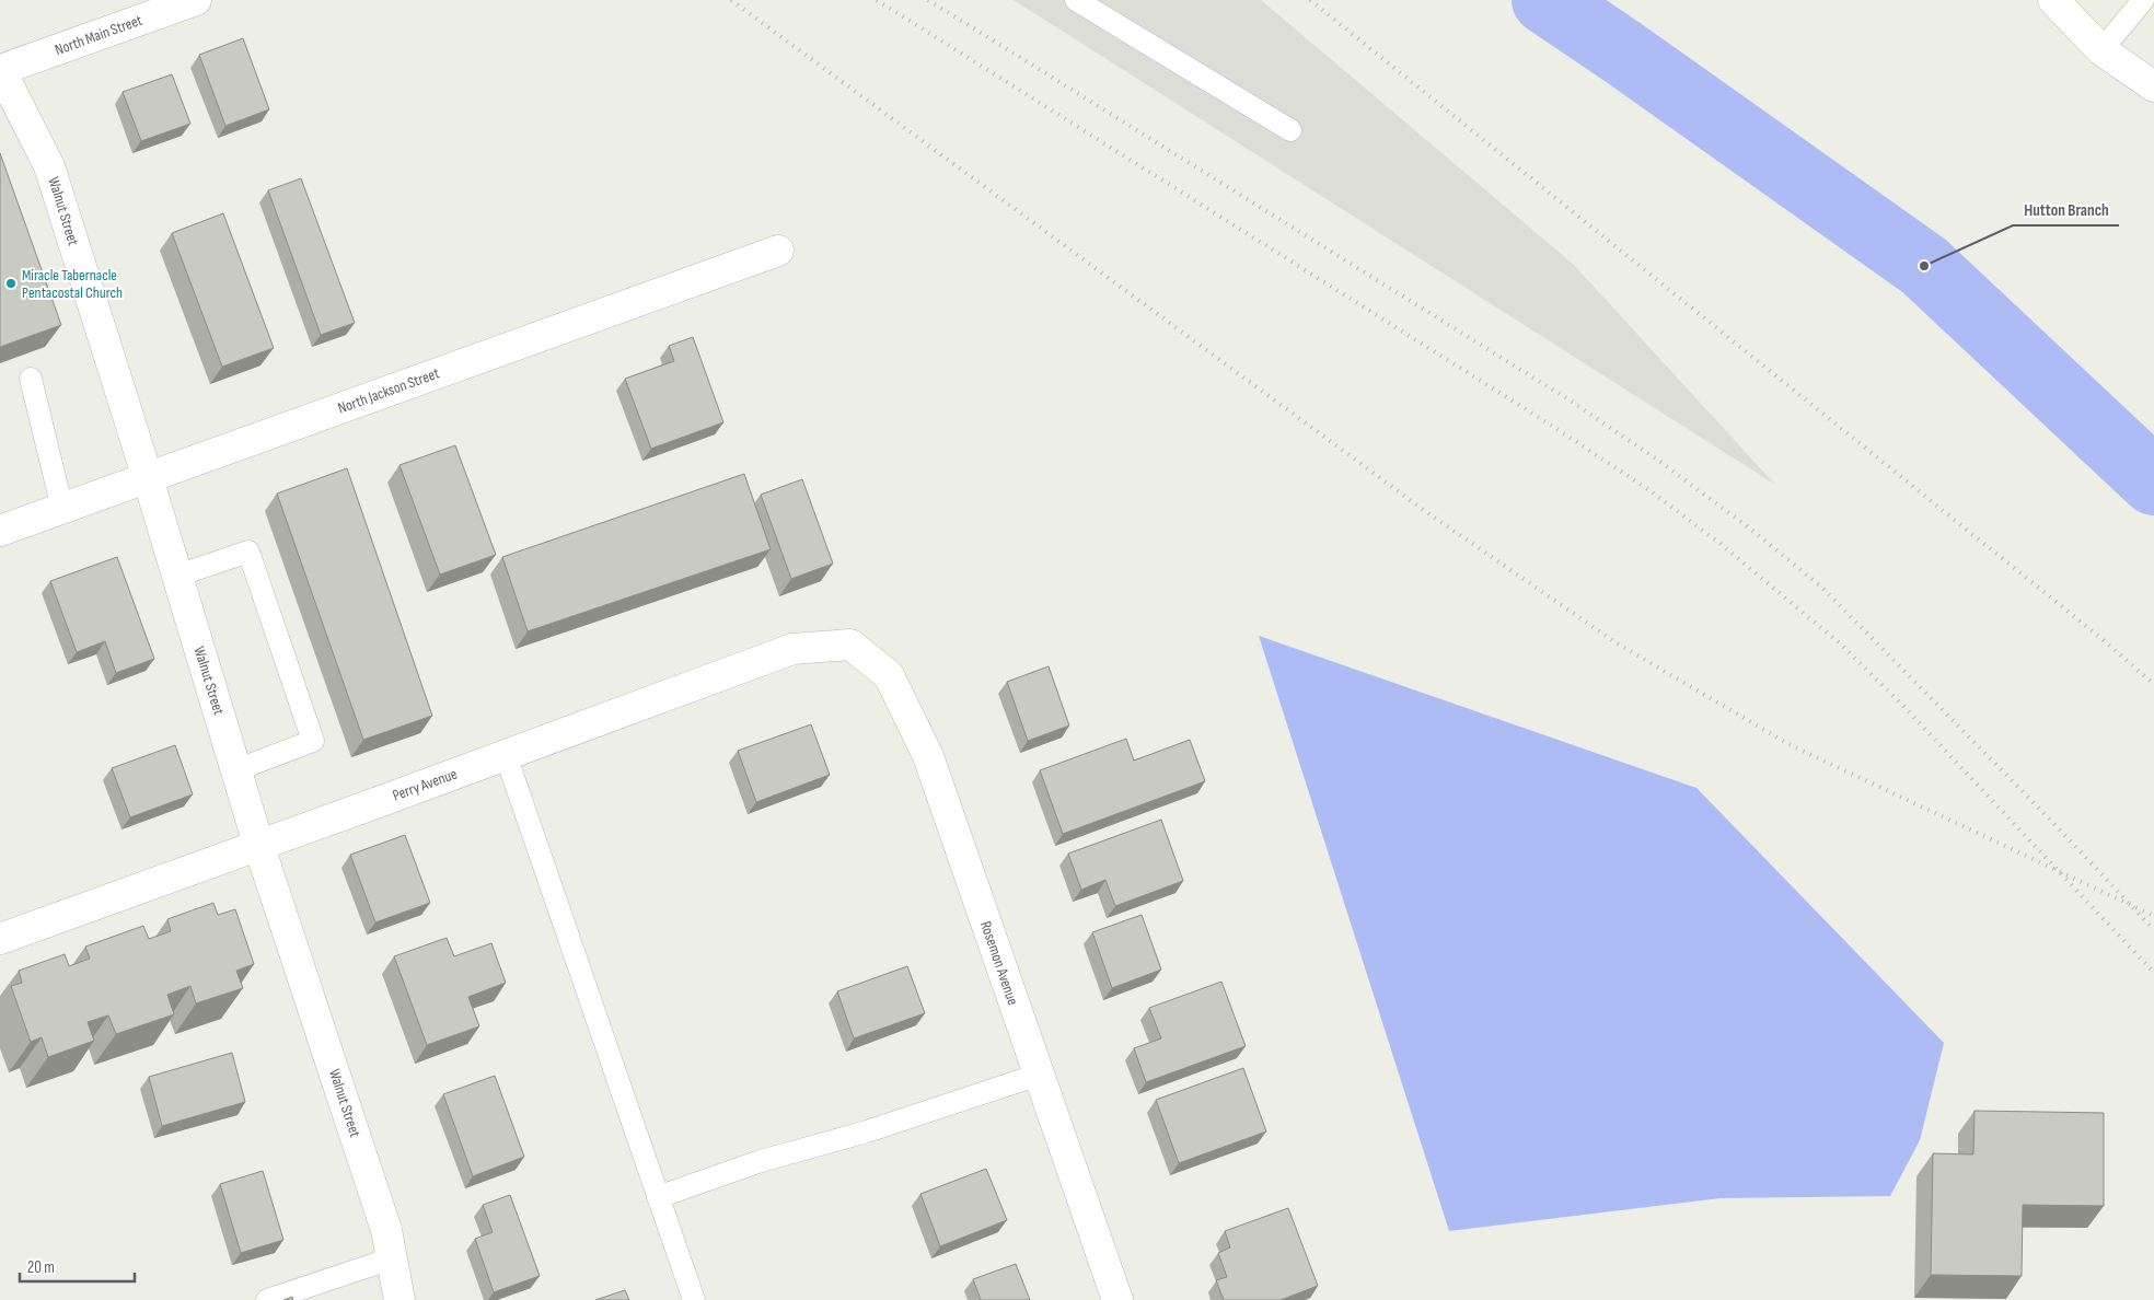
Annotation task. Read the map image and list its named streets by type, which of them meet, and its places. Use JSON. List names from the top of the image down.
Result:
{
  "streets": {
    "street": [
      "North Main Street",
      "Walnut Street",
      "North Jackson Street",
      "Perry Avenue",
      "Rosemon Avenue"
    ]
  },
  "crossings": [
    ["North Main Street", "Walnut Street"],
    ["Walnut Street", "North Jackson Street"],
    ["Walnut Street", "Perry Avenue"],
    ["Perry Avenue", "Rosemon Avenue"]
  ],
  "places": ["Hutton Branch", "Miracle Tabernacle Pentacostal Church"],
  "scale_bar": "20 m"
}
